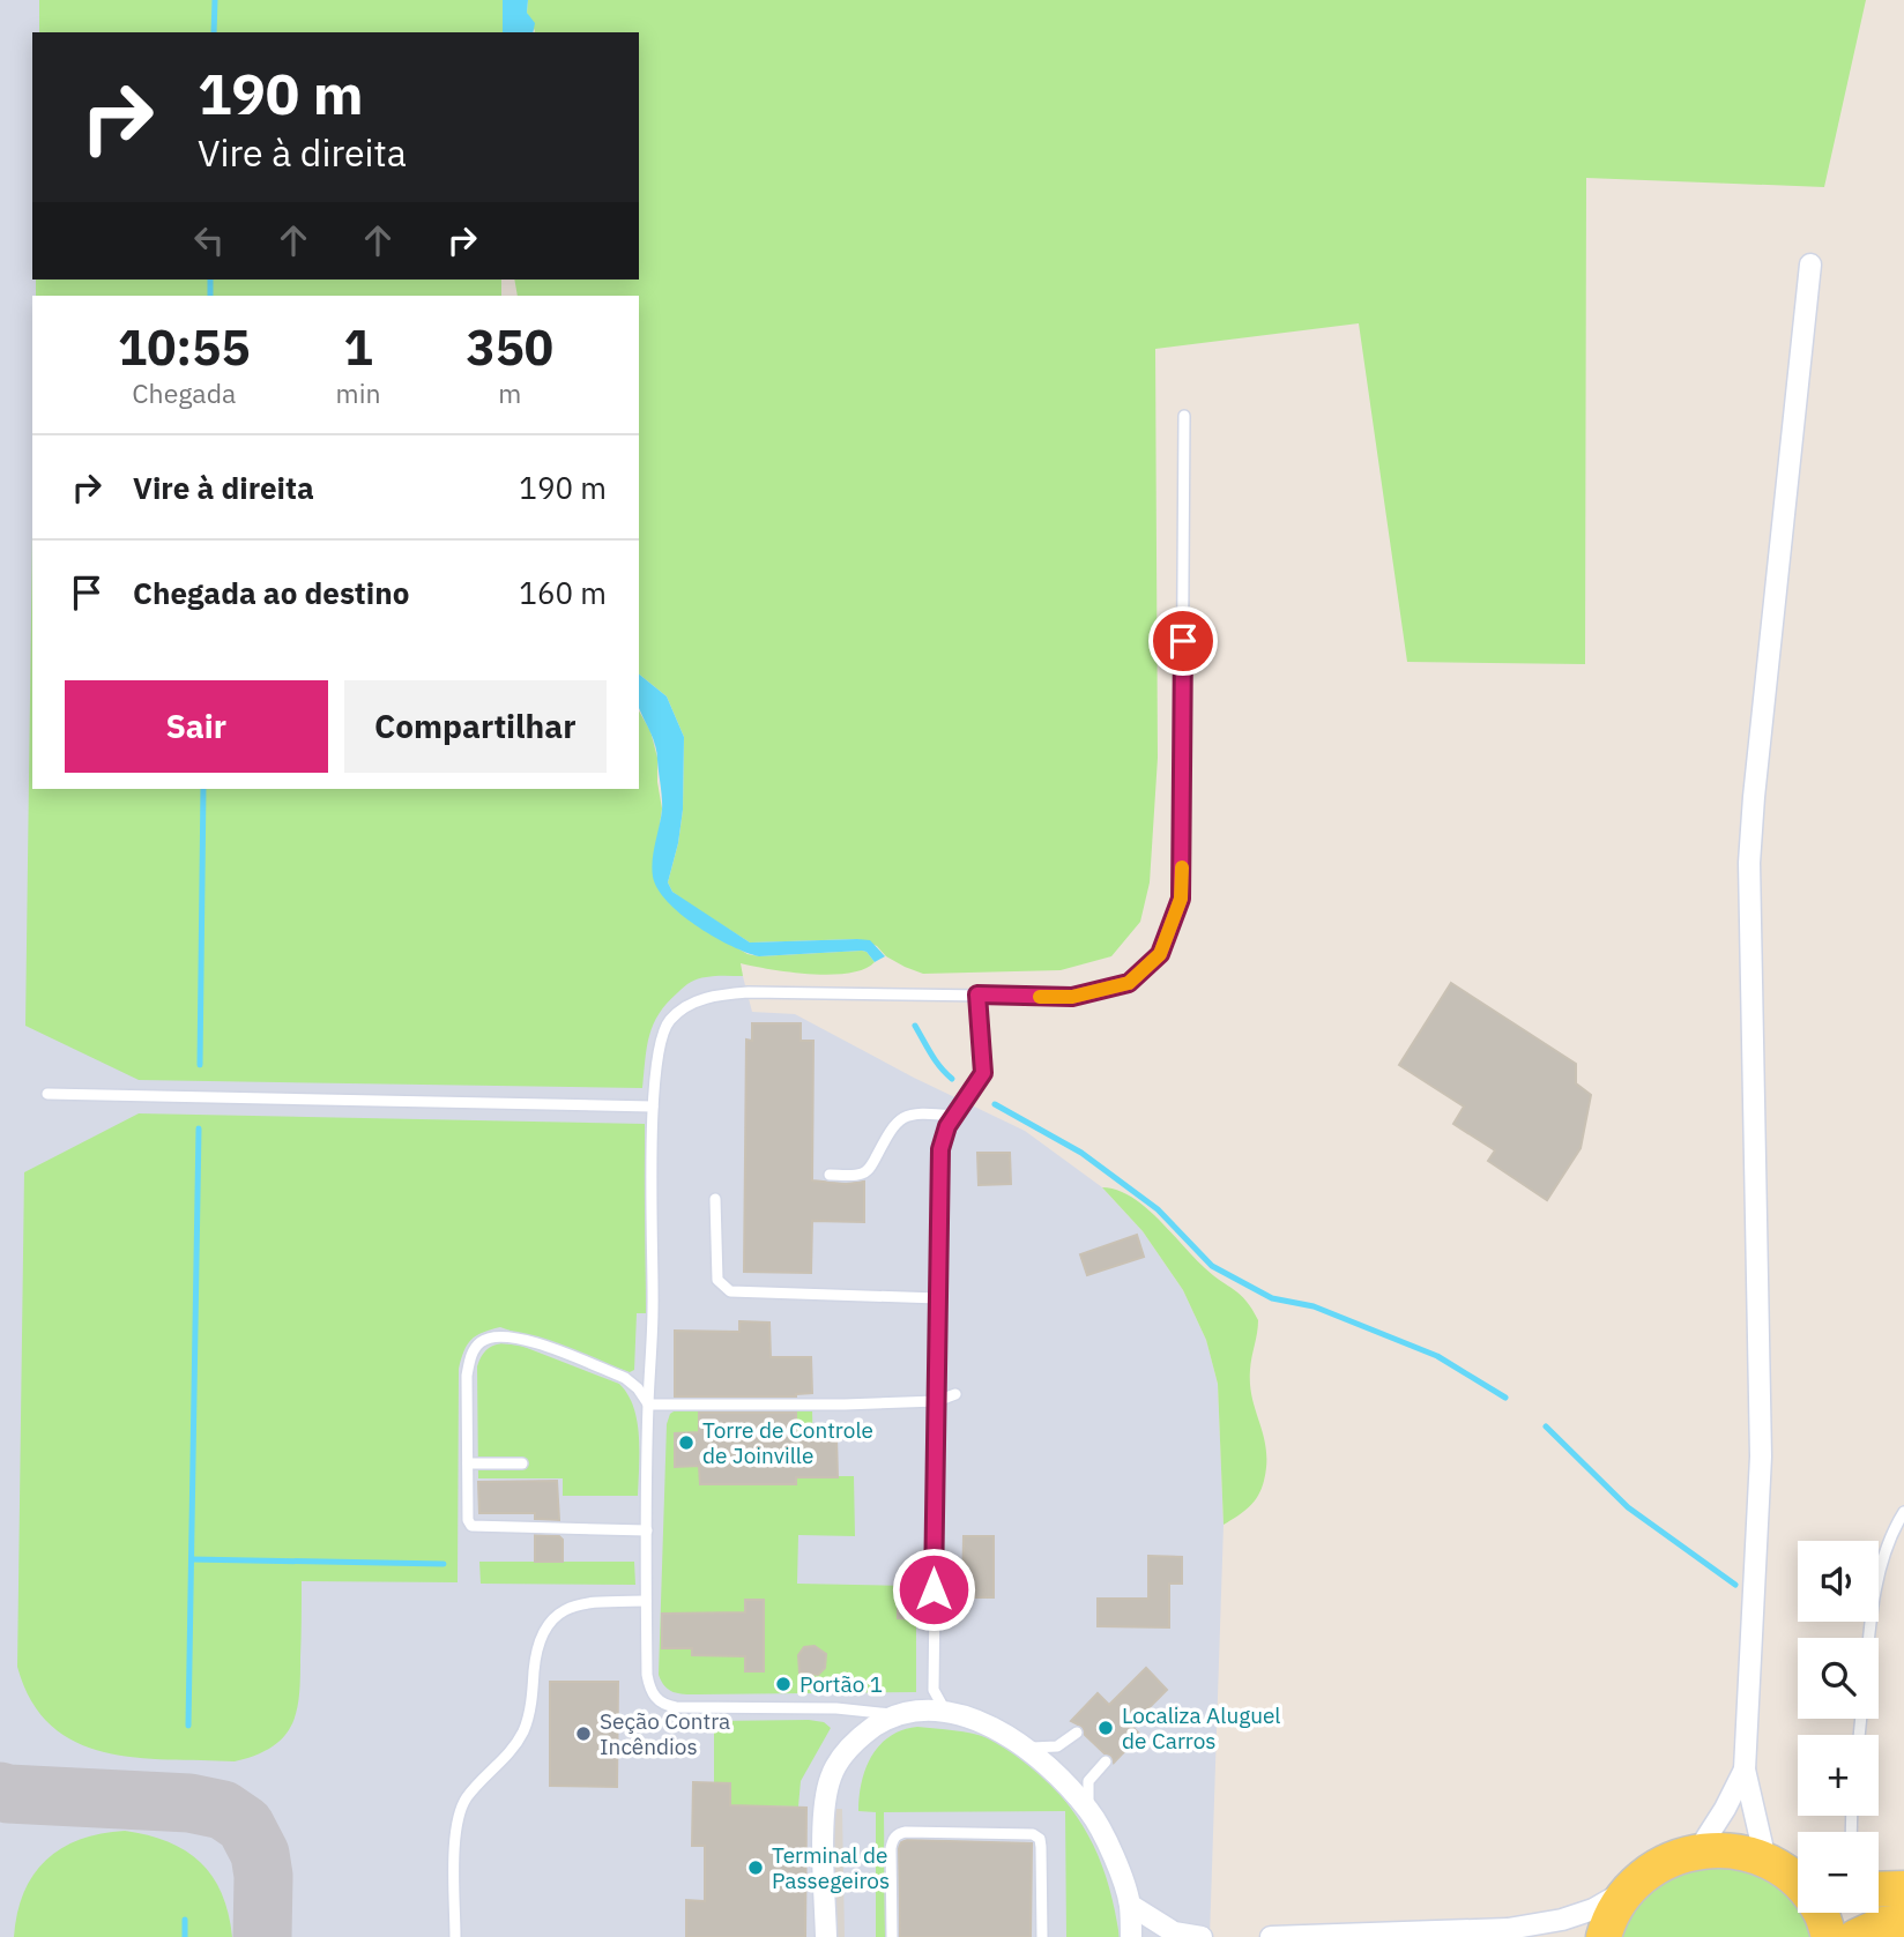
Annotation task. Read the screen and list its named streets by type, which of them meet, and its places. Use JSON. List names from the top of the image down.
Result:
{
  "places": [
    "Torre de Controle de Joinville",
    "Portão 1",
    "Localiza Aluguel de Carros",
    "Seção Contra Incêndios",
    "Terminal de Passegeiros"
  ],
  "page": {
    "turn": ["190 m", "Vire à direita"],
    "eta": [
      "10:55",
      "Chegada",
      "1",
      "min",
      "350",
      "m"
    ],
    "list": [
      {
        "name": "Vire à direita",
        "value": "190 m"
      },
      {
        "name": "Chegada ao destino",
        "value": "160 m"
      }
    ],
    "buttons": ["Sair", "Compartilhar"],
    "map_buttons": ["+", "−"]
  }
}
